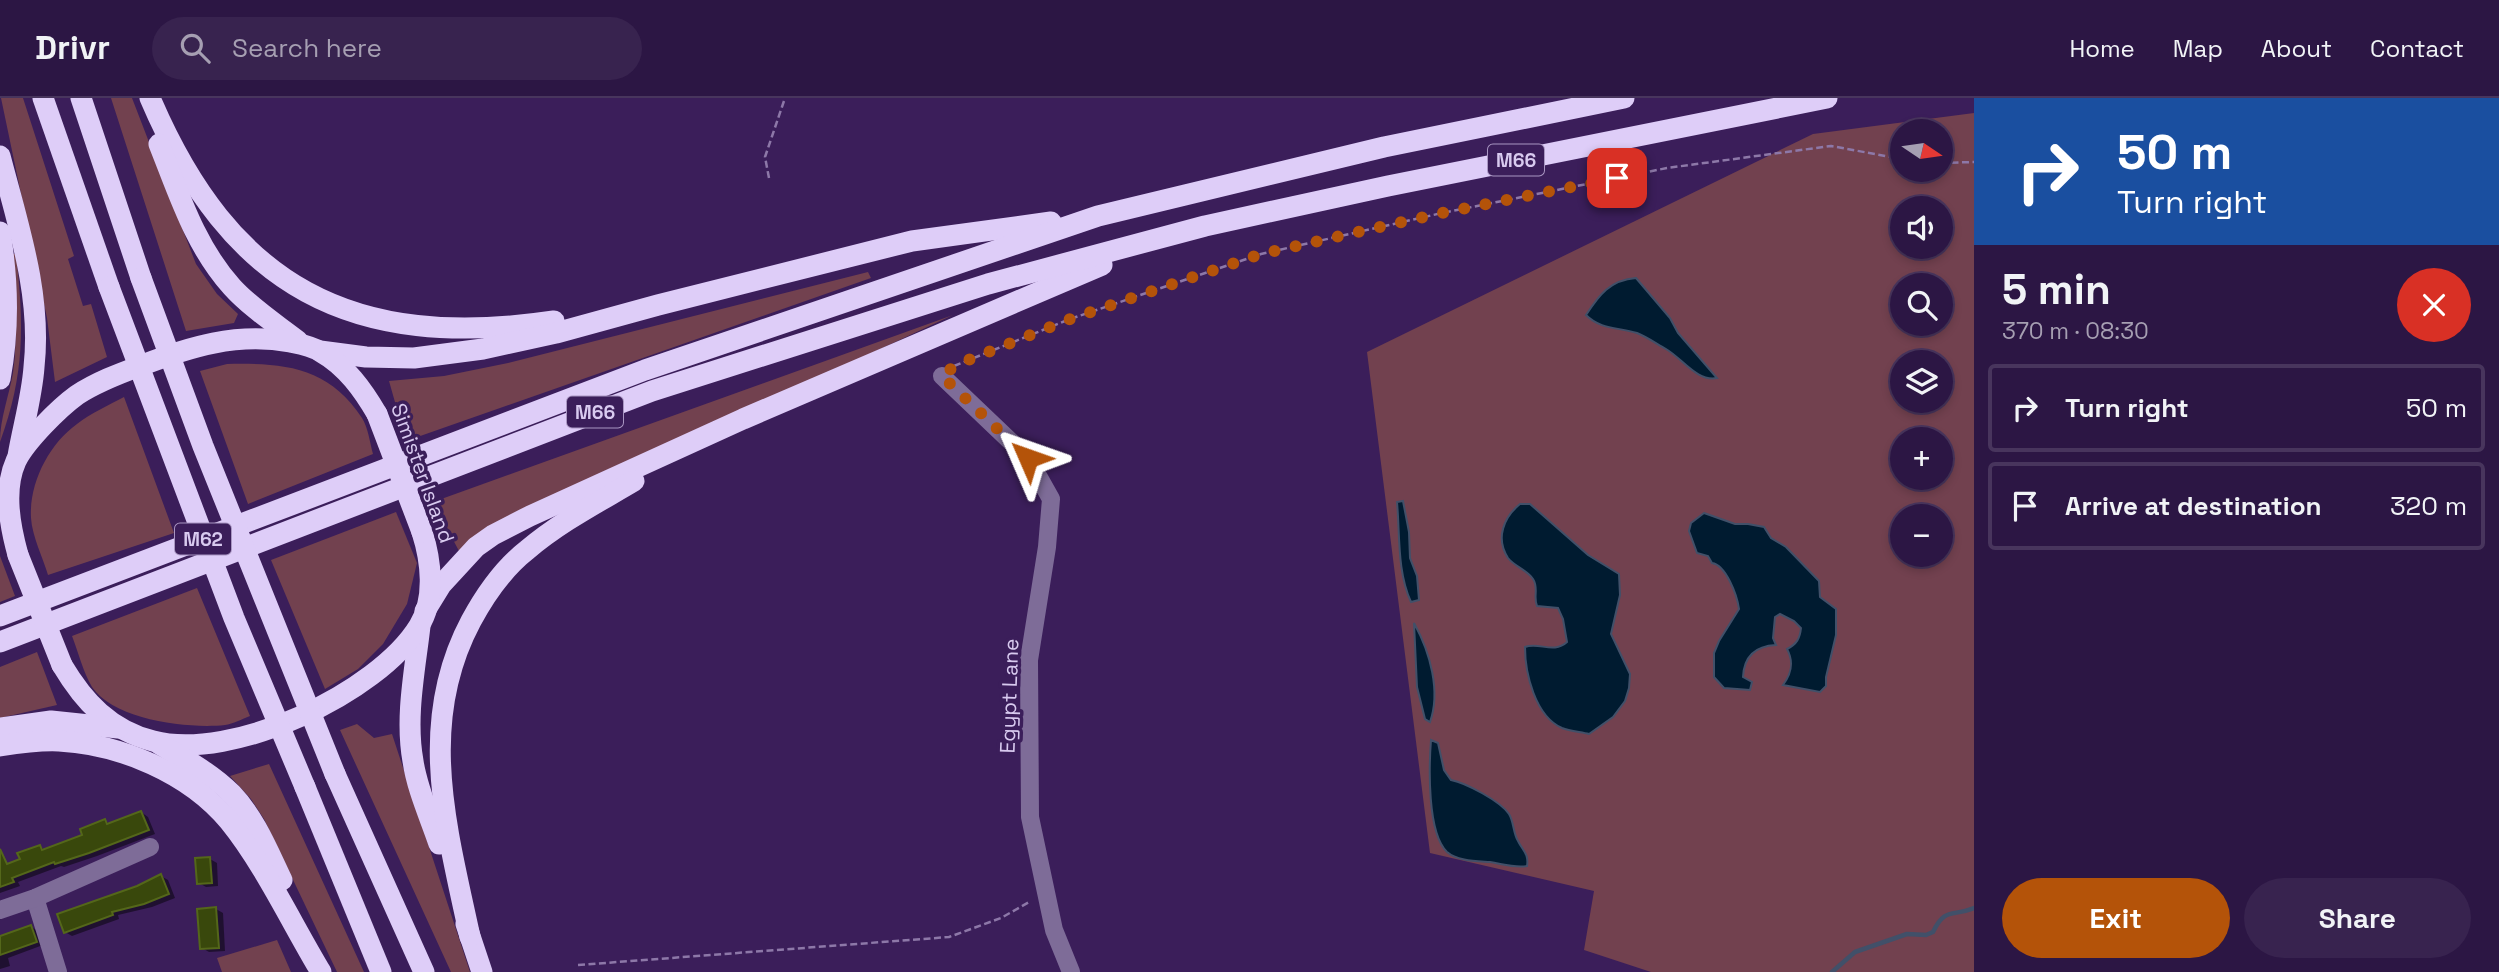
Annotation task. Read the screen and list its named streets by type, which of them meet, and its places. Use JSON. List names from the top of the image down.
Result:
{
  "streets": {
    "highway": ["M66", "Simister Island", "M62"],
    "street": ["Egypt Lane"]
  },
  "north": "right",
  "page": {
    "header": "Drivr",
    "search": "Search here",
    "nav": [
      "Home",
      "Map",
      "About",
      "Contact"
    ],
    "turn": ["50 m", "Turn right"],
    "map_buttons": ["+", "−"],
    "heading": ["5 min", "370 m · 08:30"],
    "list": [
      {
        "name": "Turn right",
        "value": "50 m"
      },
      {
        "name": "Arrive at destination",
        "value": "320 m"
      }
    ],
    "buttons": ["Exit", "Share"]
  }
}
